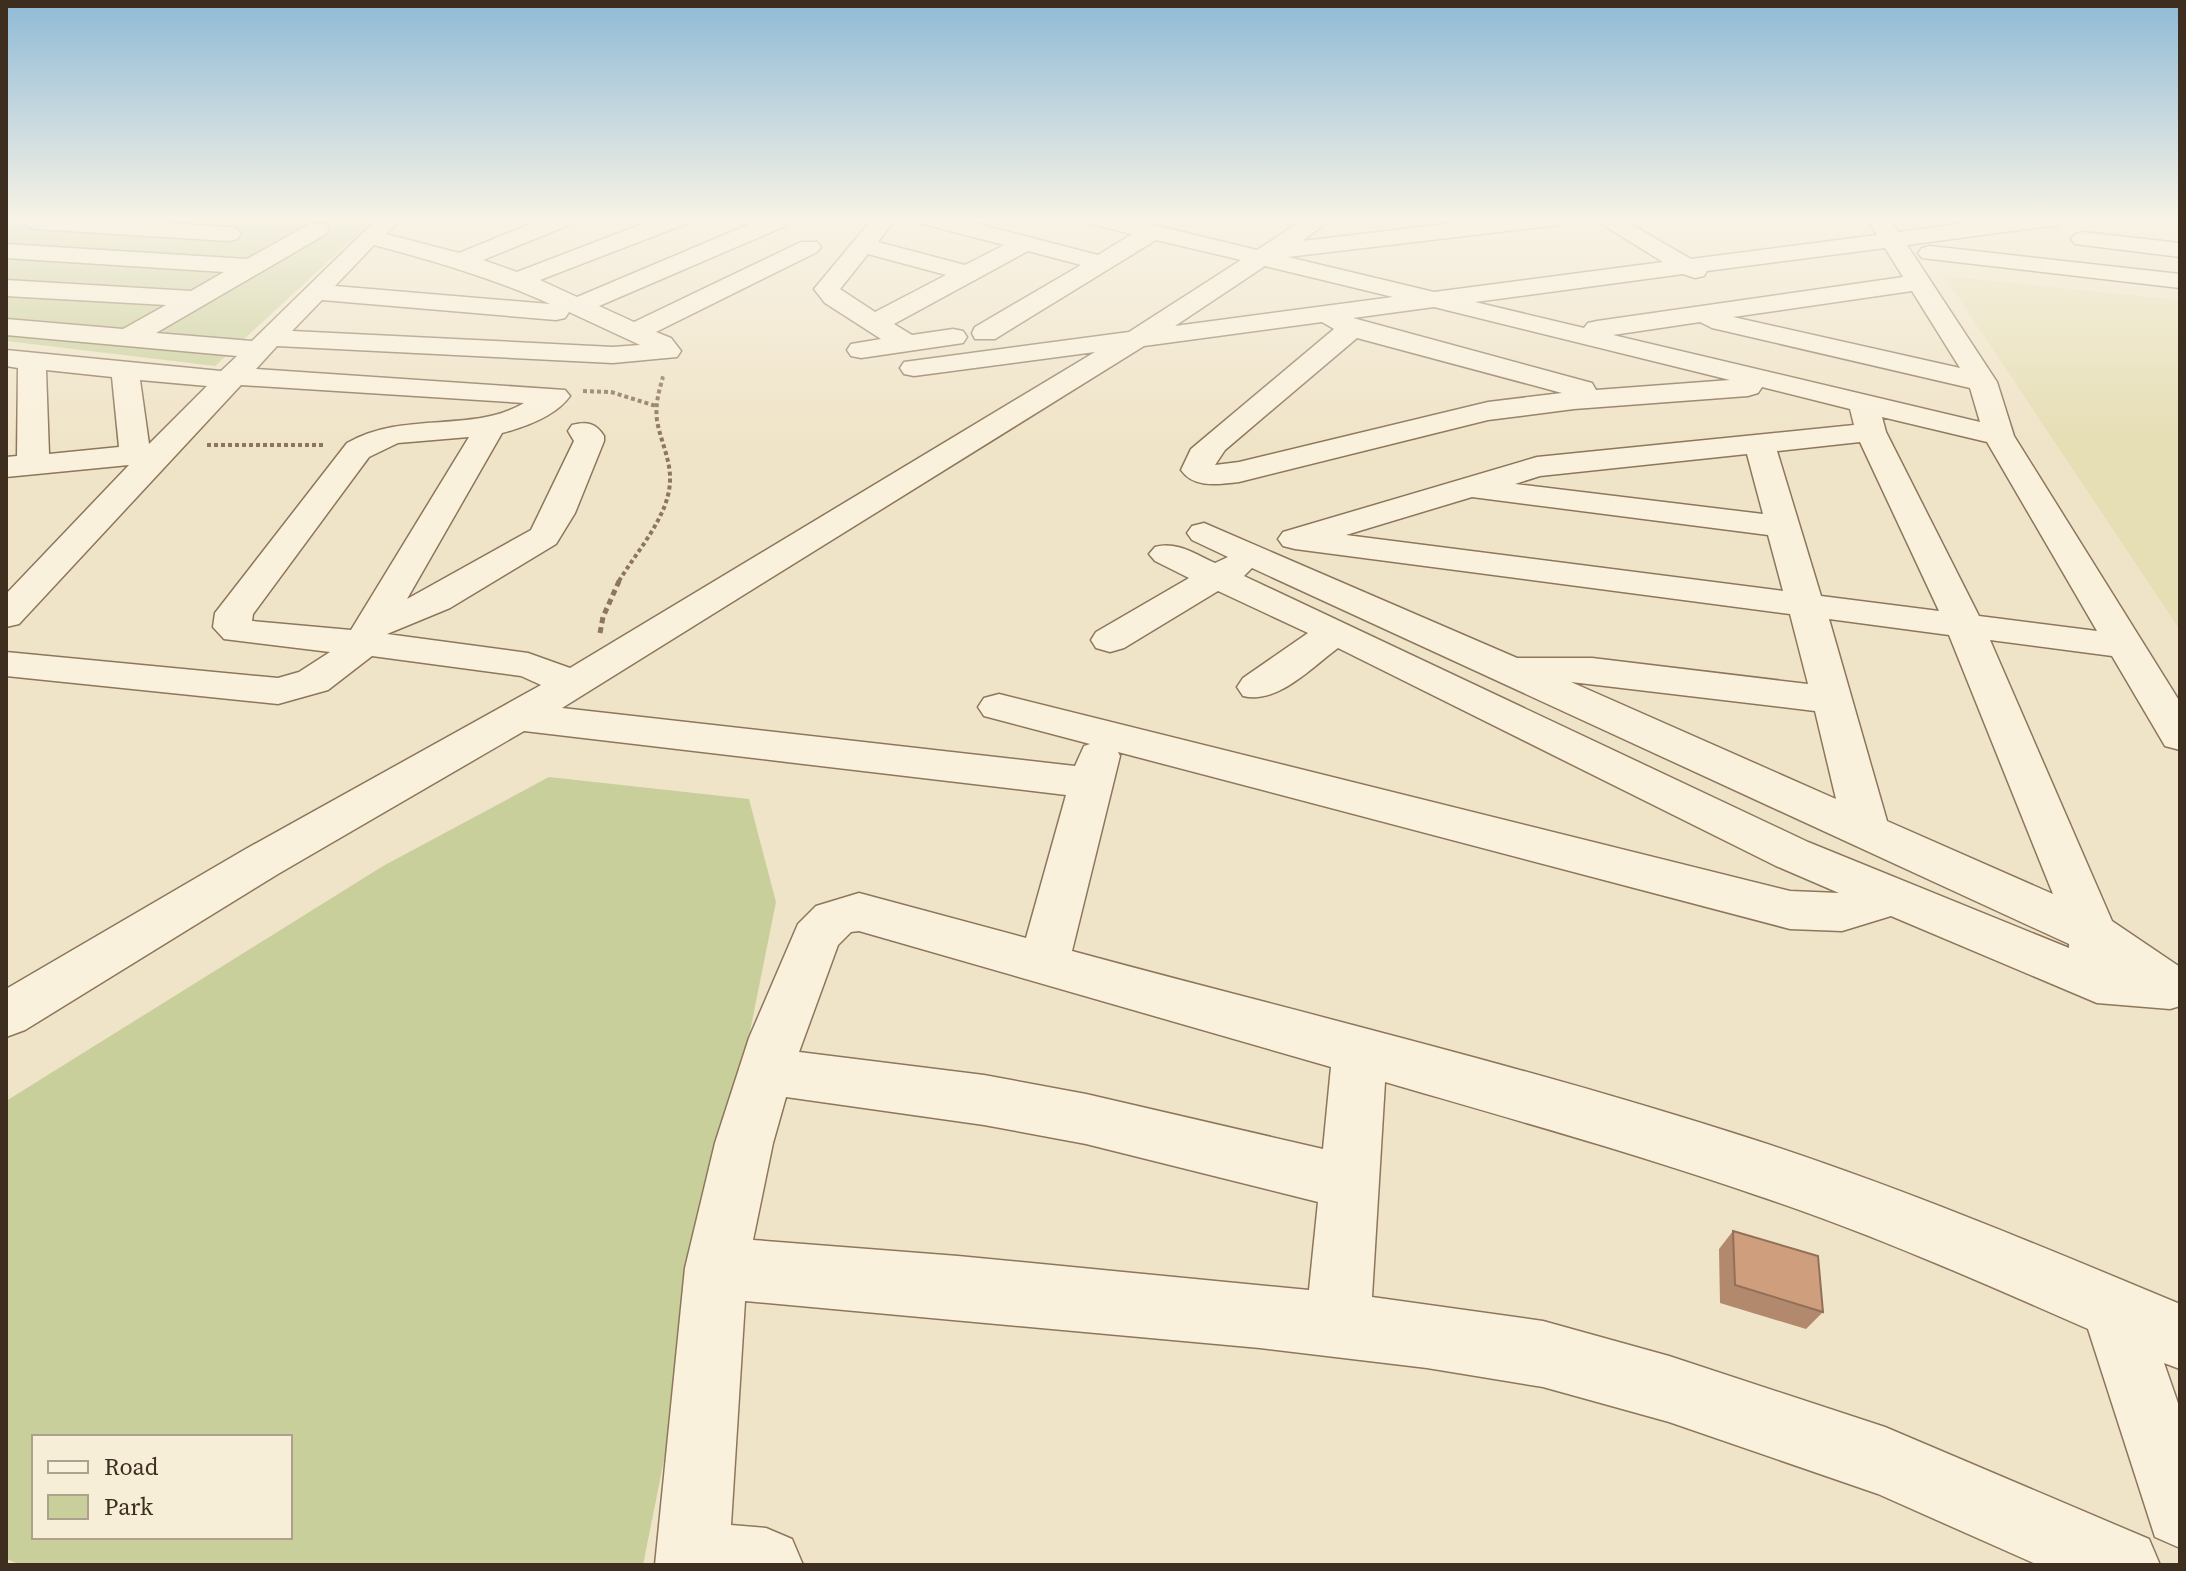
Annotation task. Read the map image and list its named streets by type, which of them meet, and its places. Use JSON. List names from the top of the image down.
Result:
{
  "legend": ["Road", "Park"]
}
